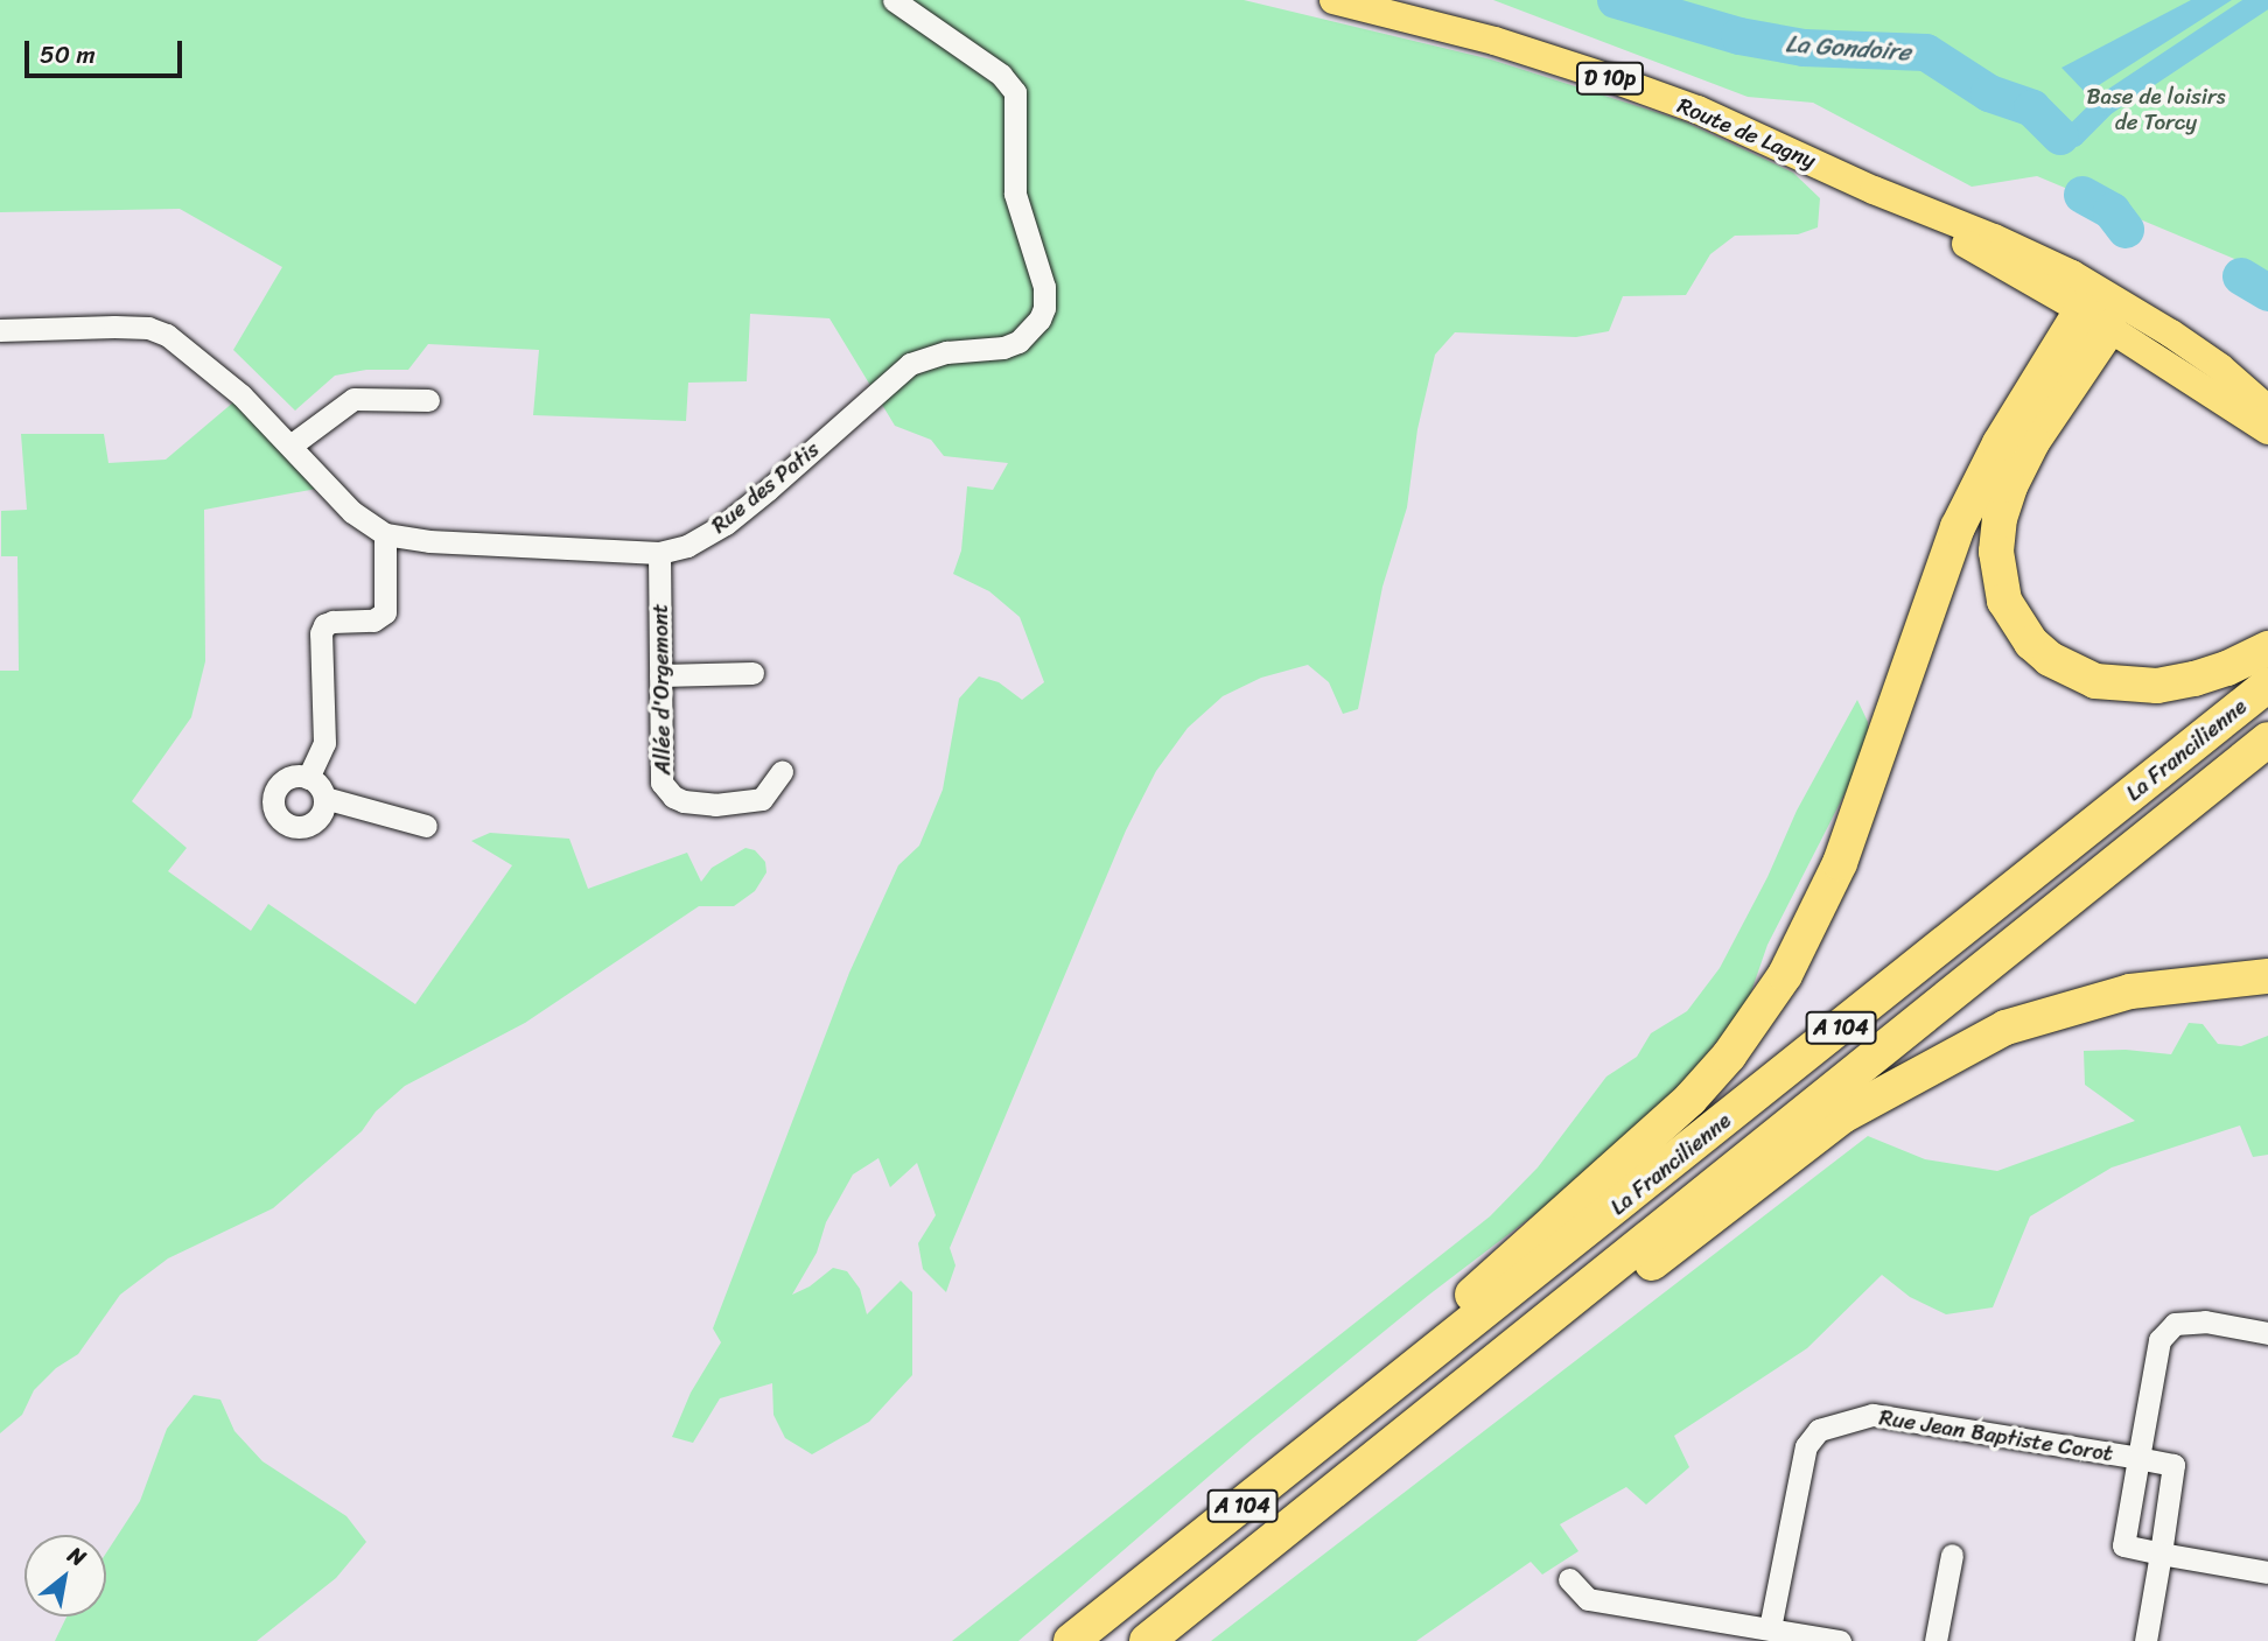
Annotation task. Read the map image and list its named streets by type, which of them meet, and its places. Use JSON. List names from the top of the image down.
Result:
{
  "streets": {
    "highway": ["La Francilienne", "A 104"],
    "main road": ["D 10p", "Route de Lagny"],
    "street": ["Rue des Patis", "Allée d'Orgemont", "Rue Jean Baptiste Corot"]
  },
  "crossings": [
    ["D 10p", "Route de Lagny"],
    ["Rue des Patis", "Allée d'Orgemont"]
  ],
  "water": ["La Gondoire"],
  "parks": ["Base de loisirs de Torcy"],
  "scale_bar": "50 m",
  "north": "top right"
}
